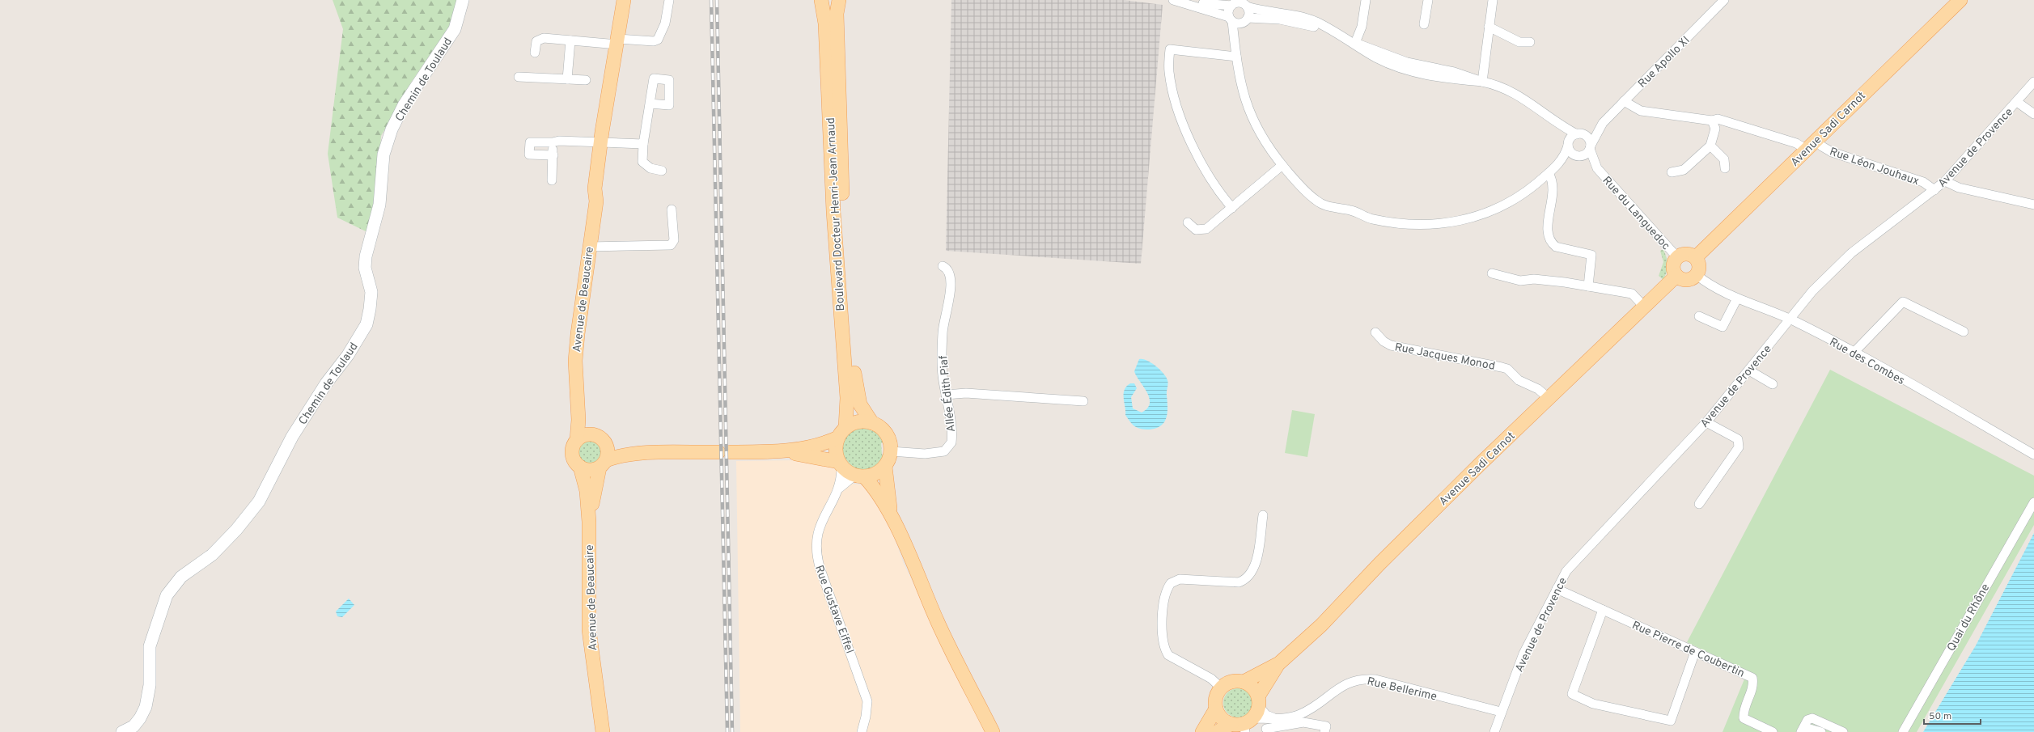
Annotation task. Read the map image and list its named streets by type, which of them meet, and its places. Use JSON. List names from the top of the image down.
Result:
{
  "streets": {
    "main road": ["Avenue Sadi Carnot", "Boulevard Docteur Henri-Jean Arnaud", "Avenue de Beaucaire"],
    "street": [
      "Rue Apollo XI",
      "Chemin de Toulaud",
      "Avenue de Provence",
      "Rue Léon Jouhaux",
      "Rue du Languedoc",
      "Rue Jacques Monod",
      "Rue des Combes",
      "Allée Édith Piaf",
      "Rue Gustave Eiffel",
      "Quai du Rhône",
      "Rue Pierre de Coubertin",
      "Rue Bellerime"
    ]
  },
  "crossings": [
    ["Rue Apollo XI", "Rue Léon Jouhaux"],
    ["Rue Apollo XI", "Rue du Languedoc"],
    ["Avenue Sadi Carnot", "Rue Léon Jouhaux"],
    ["Avenue Sadi Carnot", "Rue du Languedoc"],
    ["Avenue Sadi Carnot", "Rue Jacques Monod"],
    ["Avenue Sadi Carnot", "Rue des Combes"],
    ["Avenue Sadi Carnot", "Rue Bellerime"],
    ["Avenue de Provence", "Rue Léon Jouhaux"],
    ["Avenue de Provence", "Rue des Combes"],
    ["Avenue de Provence", "Rue Pierre de Coubertin"],
    ["Avenue de Provence", "Rue Bellerime"],
    ["Rue du Languedoc", "Rue des Combes"],
    ["Boulevard Docteur Henri-Jean Arnaud", "Allée Édith Piaf"],
    ["Boulevard Docteur Henri-Jean Arnaud", "Rue Gustave Eiffel"],
    ["Allée Édith Piaf", "Rue Gustave Eiffel"]
  ],
  "scale_bar": "50 m"
}
